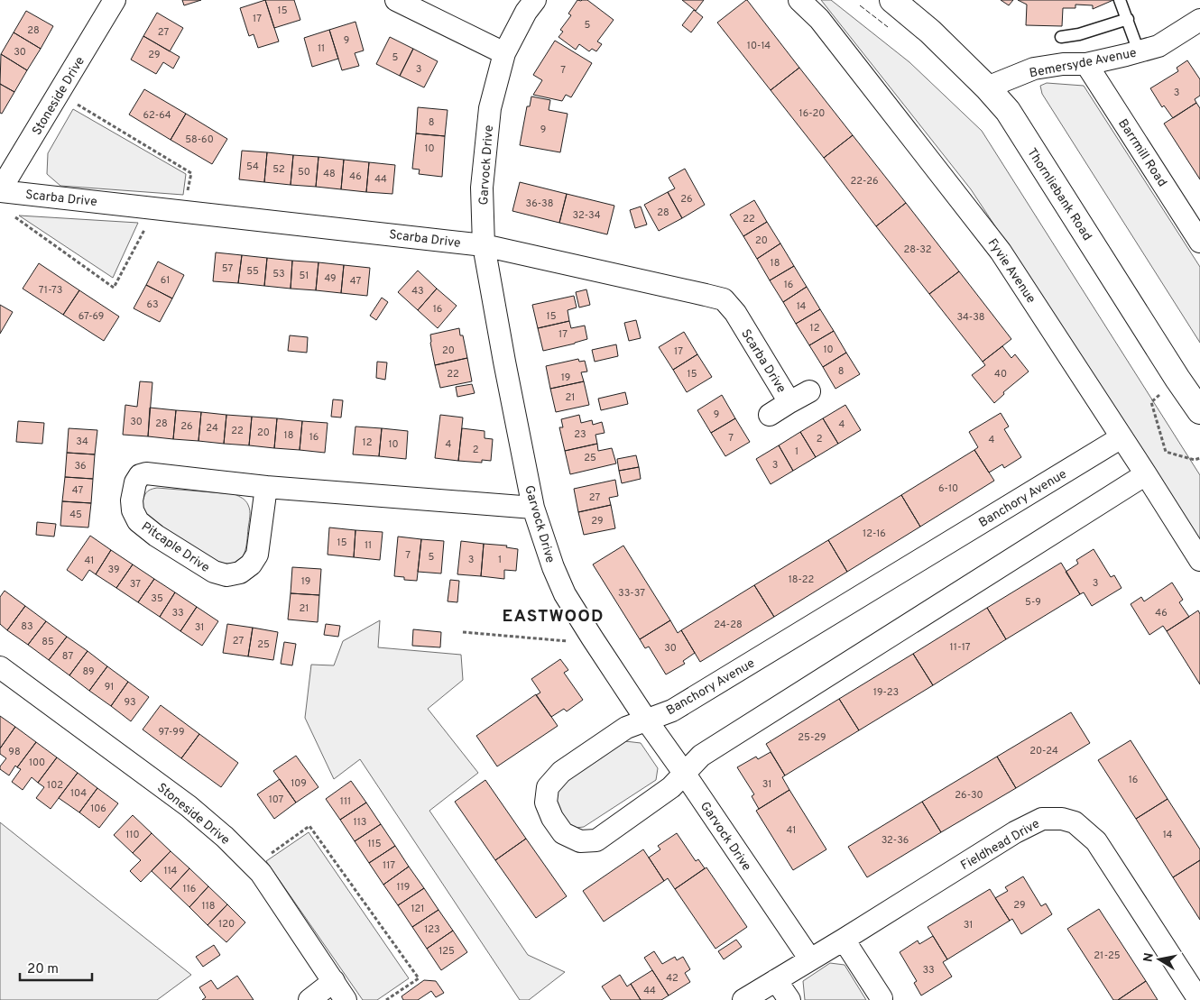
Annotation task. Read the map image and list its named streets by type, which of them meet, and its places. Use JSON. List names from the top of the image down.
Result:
{
  "streets": {
    "main road": ["Thornliebank Road"],
    "street": [
      "Bemersyde Avenue",
      "Stoneside Drive",
      "Barrmill Road",
      "Garvock Drive",
      "Scarba Drive",
      "Fyvie Avenue",
      "Banchory Avenue",
      "Pitcaple Drive",
      "Fieldhead Drive"
    ]
  },
  "crossings": [
    ["Bemersyde Avenue", "Barrmill Road"],
    ["Bemersyde Avenue", "Thornliebank Road"],
    ["Stoneside Drive", "Scarba Drive"],
    ["Garvock Drive", "Scarba Drive"],
    ["Garvock Drive", "Banchory Avenue"],
    ["Garvock Drive", "Pitcaple Drive"],
    ["Garvock Drive", "Fieldhead Drive"],
    ["Fyvie Avenue", "Banchory Avenue"]
  ],
  "districts": ["EASTWOOD"],
  "house_numbers": [
    "15",
    "17",
    "5",
    "28",
    "27",
    "9",
    "10-14",
    "11",
    "30",
    "29",
    "5",
    "3",
    "7",
    "3",
    "16-20",
    "62-64",
    "8",
    "9",
    "58-60",
    "10",
    "54",
    "52",
    "50",
    "48",
    "46",
    "44",
    "22-26",
    "26",
    "36-38",
    "28",
    "32-34",
    "22",
    "20",
    "28-32",
    "18",
    "57",
    "55",
    "53",
    "51",
    "49",
    "61",
    "47",
    "16",
    "71-73",
    "43",
    "63",
    "14",
    "16",
    "67-69",
    "15",
    "34-38",
    "12",
    "17",
    "10",
    "20",
    "17",
    "8",
    "22",
    "15",
    "40",
    "19",
    "21",
    "9",
    "30",
    "28",
    "4",
    "26",
    "24",
    "22",
    "20",
    "23",
    "18",
    "16",
    "7",
    "2",
    "4",
    "34",
    "12",
    "10",
    "4",
    "2",
    "1",
    "25",
    "3",
    "36",
    "6-10",
    "47",
    "27",
    "45",
    "29",
    "12-16",
    "15",
    "11",
    "7",
    "5",
    "3",
    "1",
    "41",
    "39",
    "18-22",
    "19",
    "3",
    "37",
    "33-37",
    "35",
    "5-9",
    "21",
    "33",
    "46",
    "24-28",
    "83",
    "31",
    "27",
    "85",
    "25",
    "11-17",
    "30",
    "87",
    "89",
    "91",
    "19-23",
    "93",
    "97-99",
    "25-29",
    "20-24",
    "98",
    "100",
    "16",
    "109",
    "31",
    "102",
    "104",
    "26-30",
    "107",
    "111",
    "106",
    "113",
    "41",
    "110",
    "14",
    "32-36",
    "115",
    "117",
    "114",
    "119",
    "116",
    "29",
    "118",
    "121",
    "120",
    "31",
    "123",
    "125",
    "21-25",
    "33",
    "42",
    "44"
  ],
  "scale_bar": "20 m",
  "north": "left"
}
